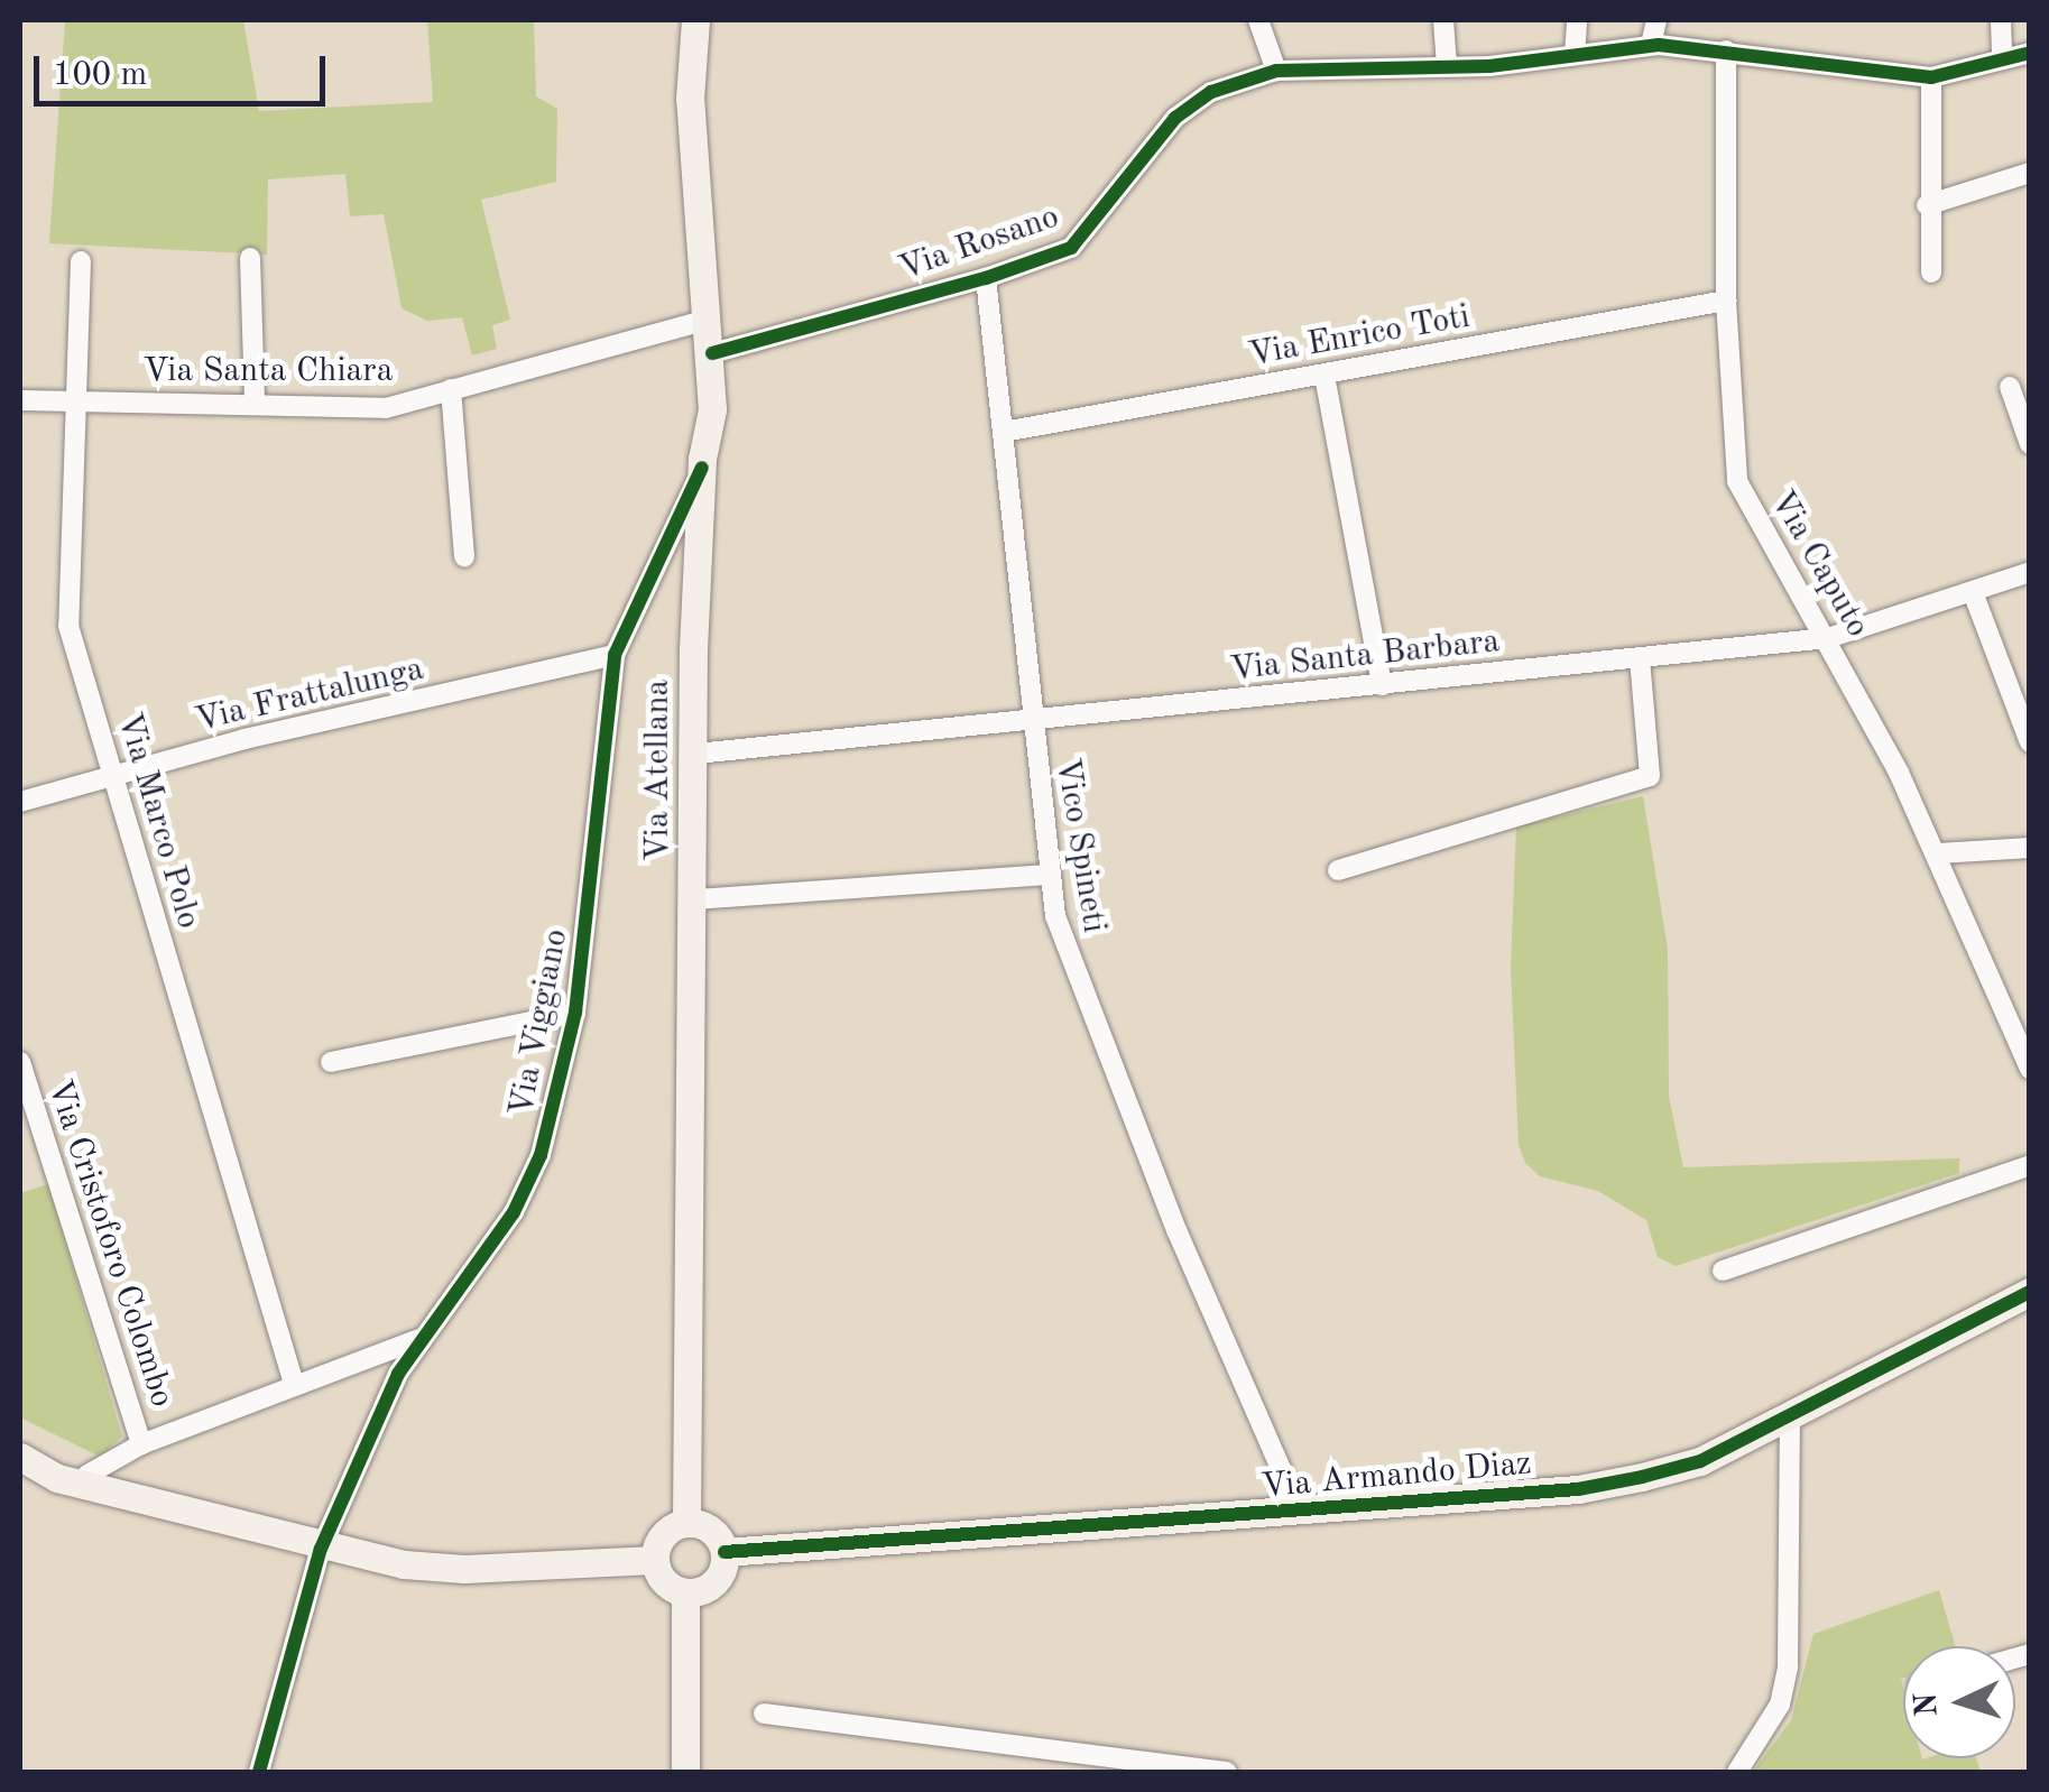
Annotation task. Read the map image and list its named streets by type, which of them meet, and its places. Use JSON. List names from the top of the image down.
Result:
{
  "streets": {
    "street": [
      "Via Rosano",
      "Via Enrico Toti",
      "Via Santa Chiara",
      "Via Caputo",
      "Via Santa Barbara",
      "Via Frattalunga",
      "Via Atellana",
      "Via Marco Polo",
      "Vico Spineti",
      "Via Viggiano",
      "Via Cristoforo Colombo",
      "Via Armando Diaz"
    ]
  },
  "crossings": [
    ["Via Rosano", "Via Caputo"],
    ["Via Rosano", "Via Atellana"],
    ["Via Rosano", "Vico Spineti"],
    ["Via Enrico Toti", "Via Caputo"],
    ["Via Enrico Toti", "Vico Spineti"],
    ["Via Santa Chiara", "Via Atellana"],
    ["Via Santa Chiara", "Via Marco Polo"],
    ["Via Caputo", "Via Santa Barbara"],
    ["Via Santa Barbara", "Via Atellana"],
    ["Via Santa Barbara", "Vico Spineti"],
    ["Via Frattalunga", "Via Marco Polo"],
    ["Via Frattalunga", "Via Viggiano"],
    ["Via Atellana", "Via Viggiano"],
    ["Via Atellana", "Via Armando Diaz"],
    ["Vico Spineti", "Via Armando Diaz"]
  ],
  "scale_bar": "100 m",
  "north": "left"
}
